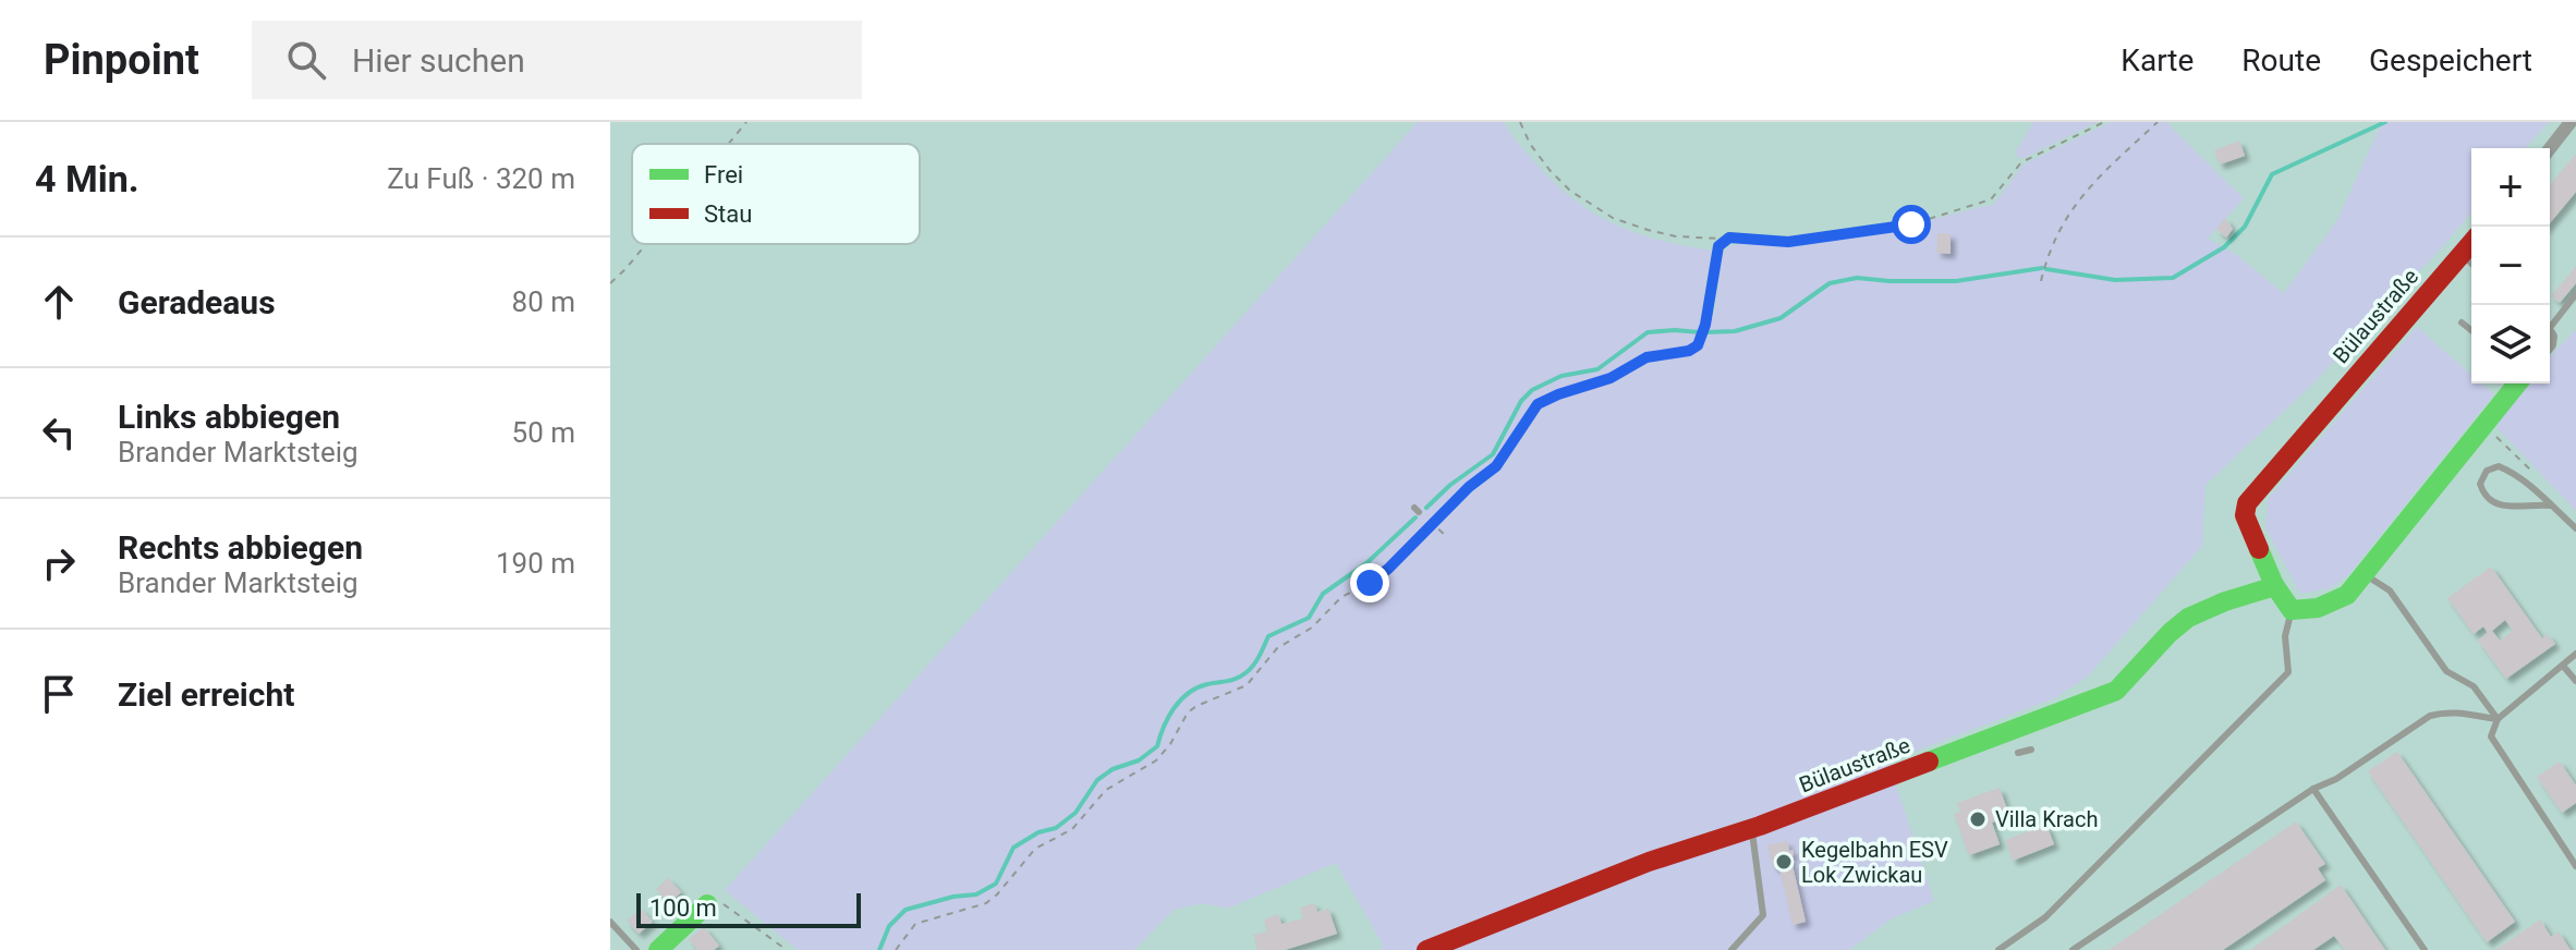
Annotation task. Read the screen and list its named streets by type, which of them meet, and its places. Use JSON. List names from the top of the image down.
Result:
{
  "streets": {
    "street": ["Bülaustraße"]
  },
  "places": ["Villa Krach", "Kegelbahn ESV Lok Zwickau"],
  "legend": ["Frei", "Stau"],
  "scale_bar": "100 m",
  "page": {
    "header": "Pinpoint",
    "search": "Hier suchen",
    "nav": ["Karte", "Route", "Gespeichert"],
    "heading": ["4 Min.", "Zu Fuß · 320 m"],
    "map_buttons": ["+", "−"],
    "list": [
      ["Geradeaus", "80 m"],
      ["Links abbiegen", "Brander Marktsteig", "50 m"],
      ["Rechts abbiegen", "Brander Marktsteig", "190 m"],
      "Ziel erreicht"
    ],
    "scale": "100 m"
  }
}
